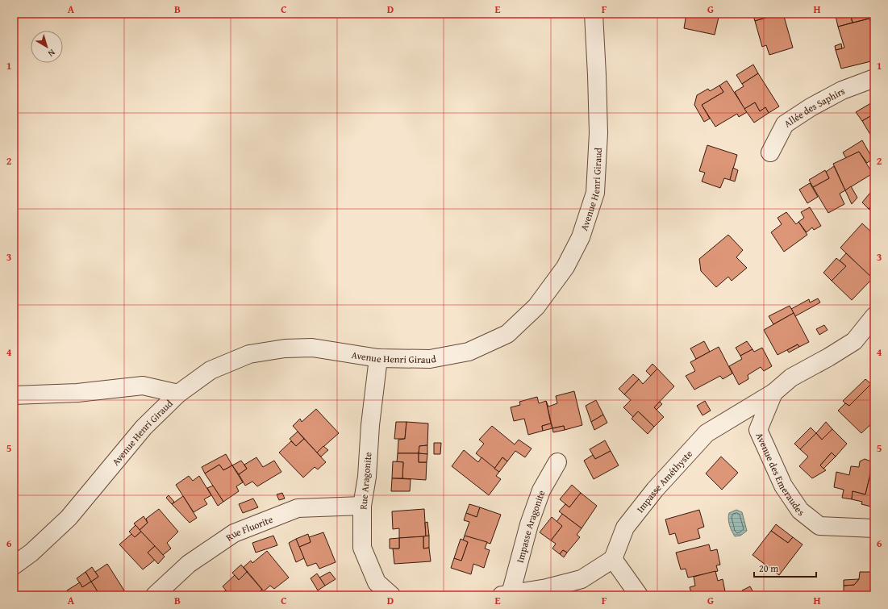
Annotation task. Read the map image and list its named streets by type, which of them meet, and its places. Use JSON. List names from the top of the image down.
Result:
{
  "streets": {
    "street": [
      "Allée des Saphirs",
      "Avenue Henri Giraud",
      "Avenue des Emeraudes",
      "Rue Aragonite",
      "Impasse Améthyste",
      "Impasse Aragonite",
      "Rue Fluorite"
    ]
  },
  "crossings": [
    ["Avenue Henri Giraud", "Rue Aragonite"],
    ["Avenue des Emeraudes", "Impasse Améthyste"],
    ["Rue Aragonite", "Rue Fluorite"]
  ],
  "scale_bar": "20 m",
  "north": "bottom right",
  "grid": {
    "columns": [
      "A",
      "B",
      "C",
      "D",
      "E",
      "F",
      "G",
      "H"
    ],
    "rows": [
      "1",
      "2",
      "3",
      "4",
      "5",
      "6"
    ]
  }
}
